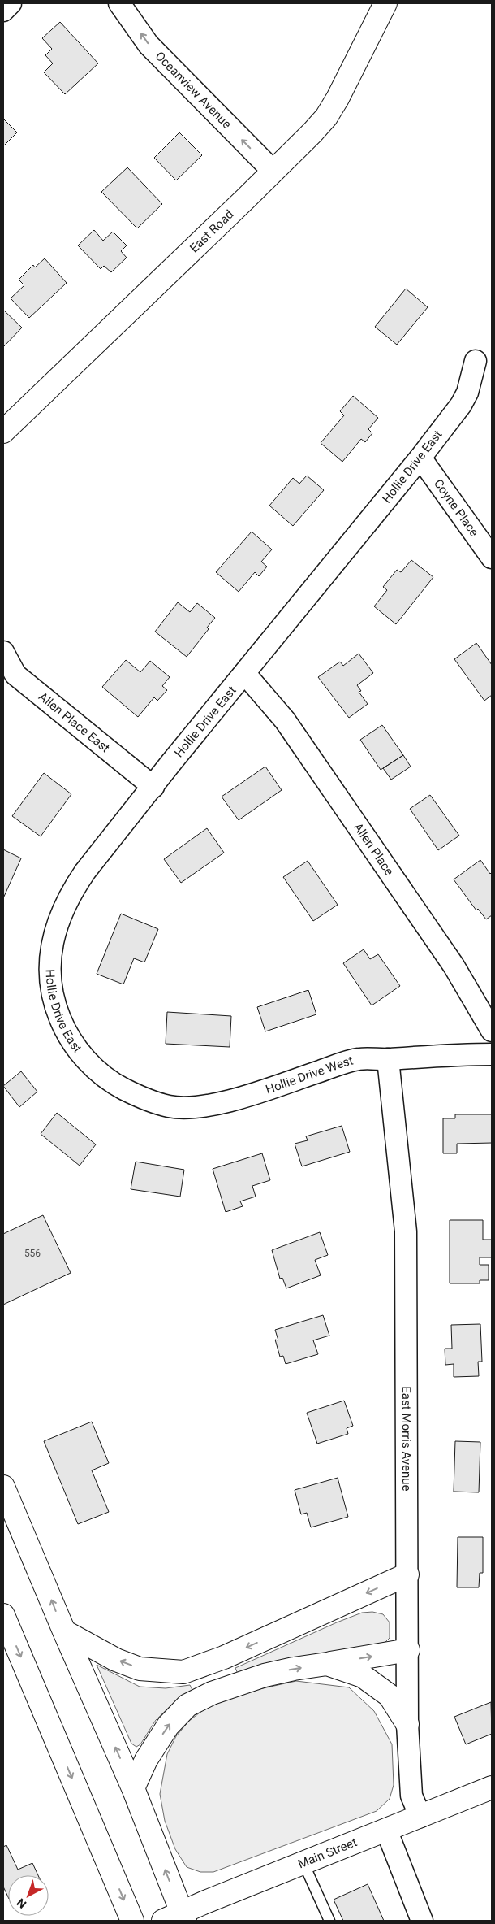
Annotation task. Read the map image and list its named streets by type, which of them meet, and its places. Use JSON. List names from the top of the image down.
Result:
{
  "streets": {
    "main road": ["East Road", "Main Street"],
    "street": [
      "Oceanview Avenue",
      "Hollie Drive East",
      "Coyne Place",
      "Allen Place East",
      "Allen Place",
      "Hollie Drive West",
      "East Morris Avenue"
    ]
  },
  "crossings": [
    ["Oceanview Avenue", "East Road"],
    ["Hollie Drive East", "Coyne Place"],
    ["Hollie Drive East", "Allen Place East"],
    ["Hollie Drive East", "Allen Place"],
    ["Hollie Drive East", "Hollie Drive West"],
    ["Hollie Drive West", "East Morris Avenue"],
    ["East Morris Avenue", "Main Street"]
  ],
  "one_way": ["Oceanview Avenue"],
  "house_numbers": ["556"],
  "north": "bottom left"
}
